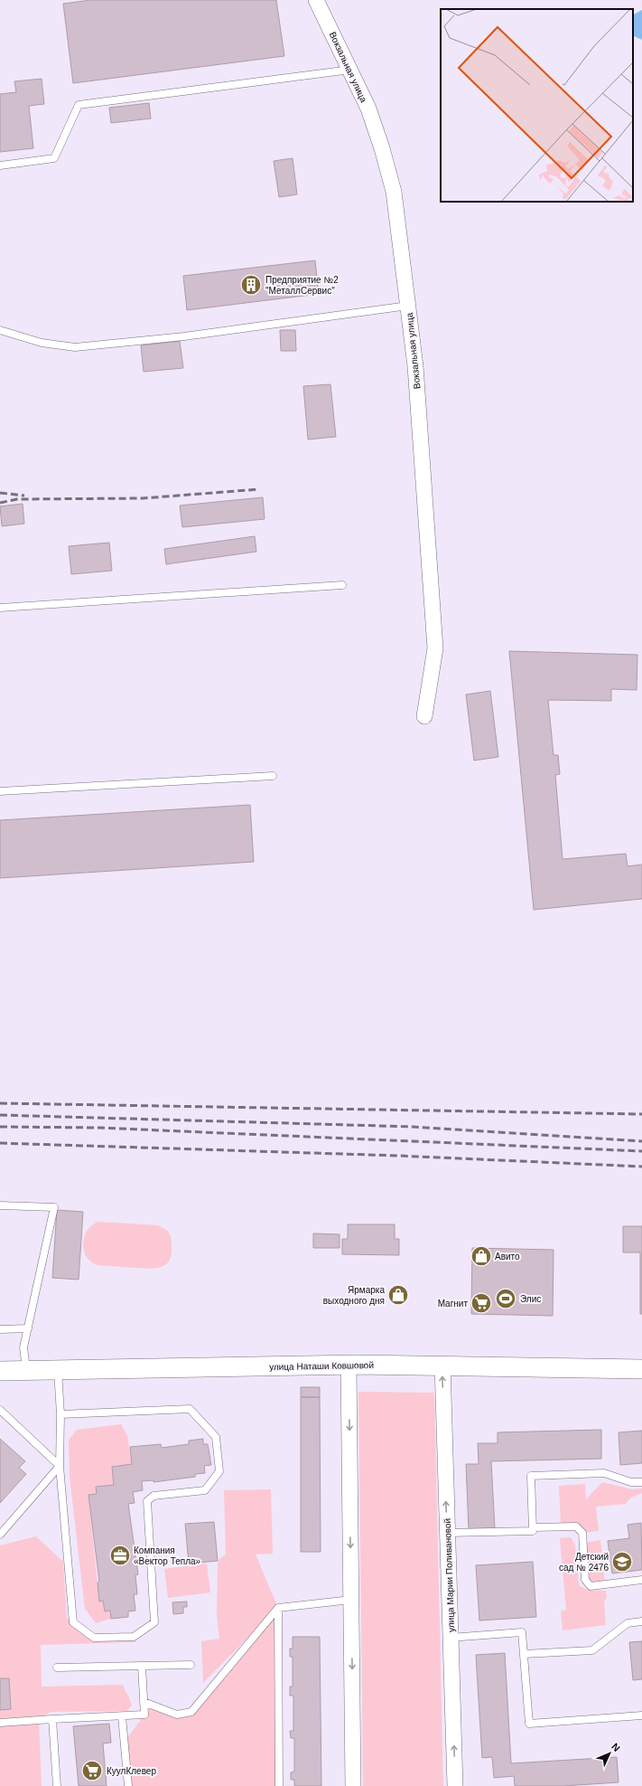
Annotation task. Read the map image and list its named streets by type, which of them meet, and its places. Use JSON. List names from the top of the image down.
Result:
{
  "streets": {
    "street": ["Вокзальная улица", "улица Наташи Ковшовой", "улица Марии Поливановой"]
  },
  "crossings": [
    ["улица Наташи Ковшовой", "улица Марии Поливановой"]
  ],
  "places": {
    "building": ["Предприятие №2 \"МеталлСервис\""],
    "shop": ["Авито", "Ярмарка выходного дня"],
    "sports": ["Элис"],
    "supermarket": ["Магнит", "КуулКлевер"],
    "office": ["Компания «Вектор Тепла»"],
    "school or university": ["Детский сад № 2476"]
  },
  "north": "top right"
}
